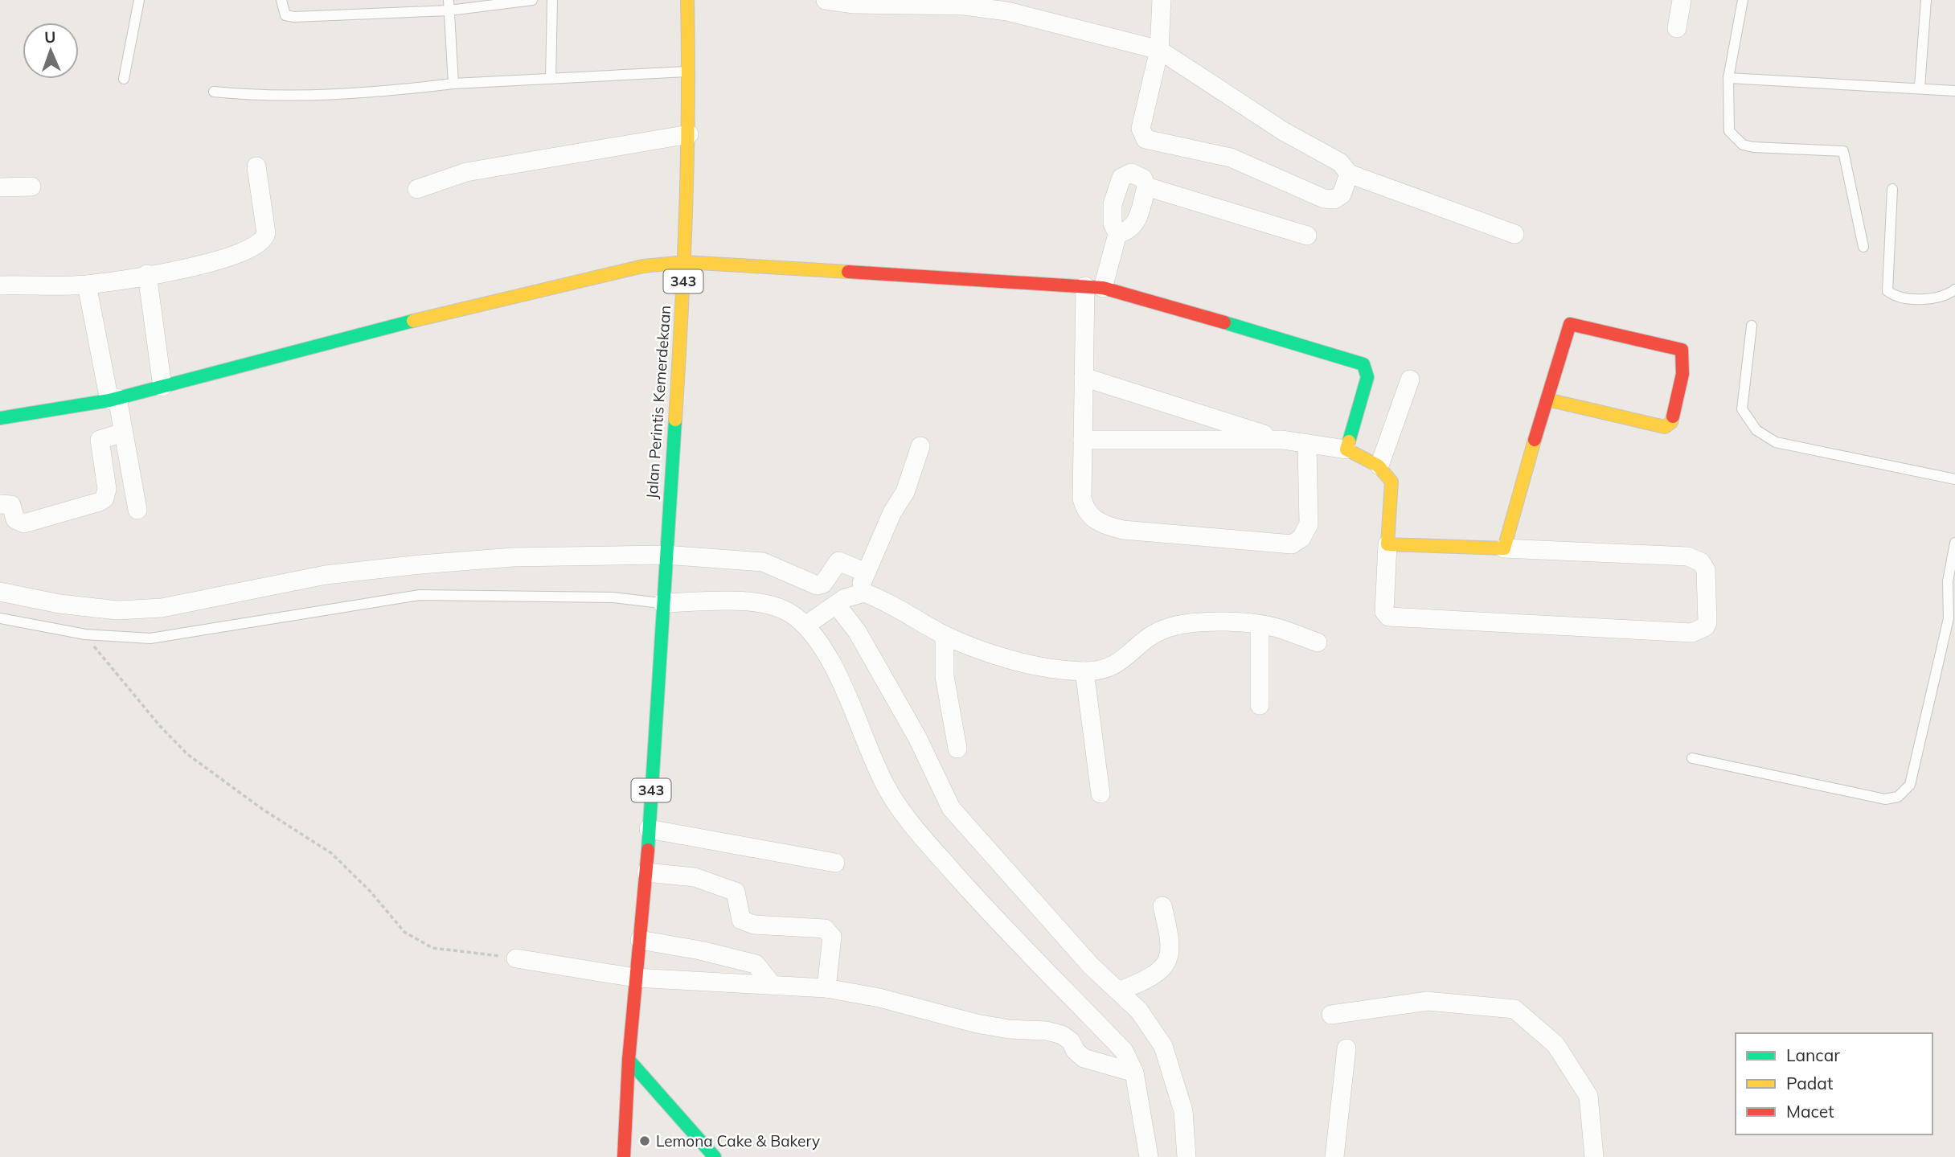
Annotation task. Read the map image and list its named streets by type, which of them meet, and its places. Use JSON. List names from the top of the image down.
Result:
{
  "streets": {
    "street": ["343", "Jalan Perintis Kemerdekaan"]
  },
  "crossings": [
    ["343", "Jalan Perintis Kemerdekaan"]
  ],
  "places": ["Lemona Cake & Bakery"],
  "legend": ["Lancar", "Padat", "Macet"],
  "north": "top"
}
